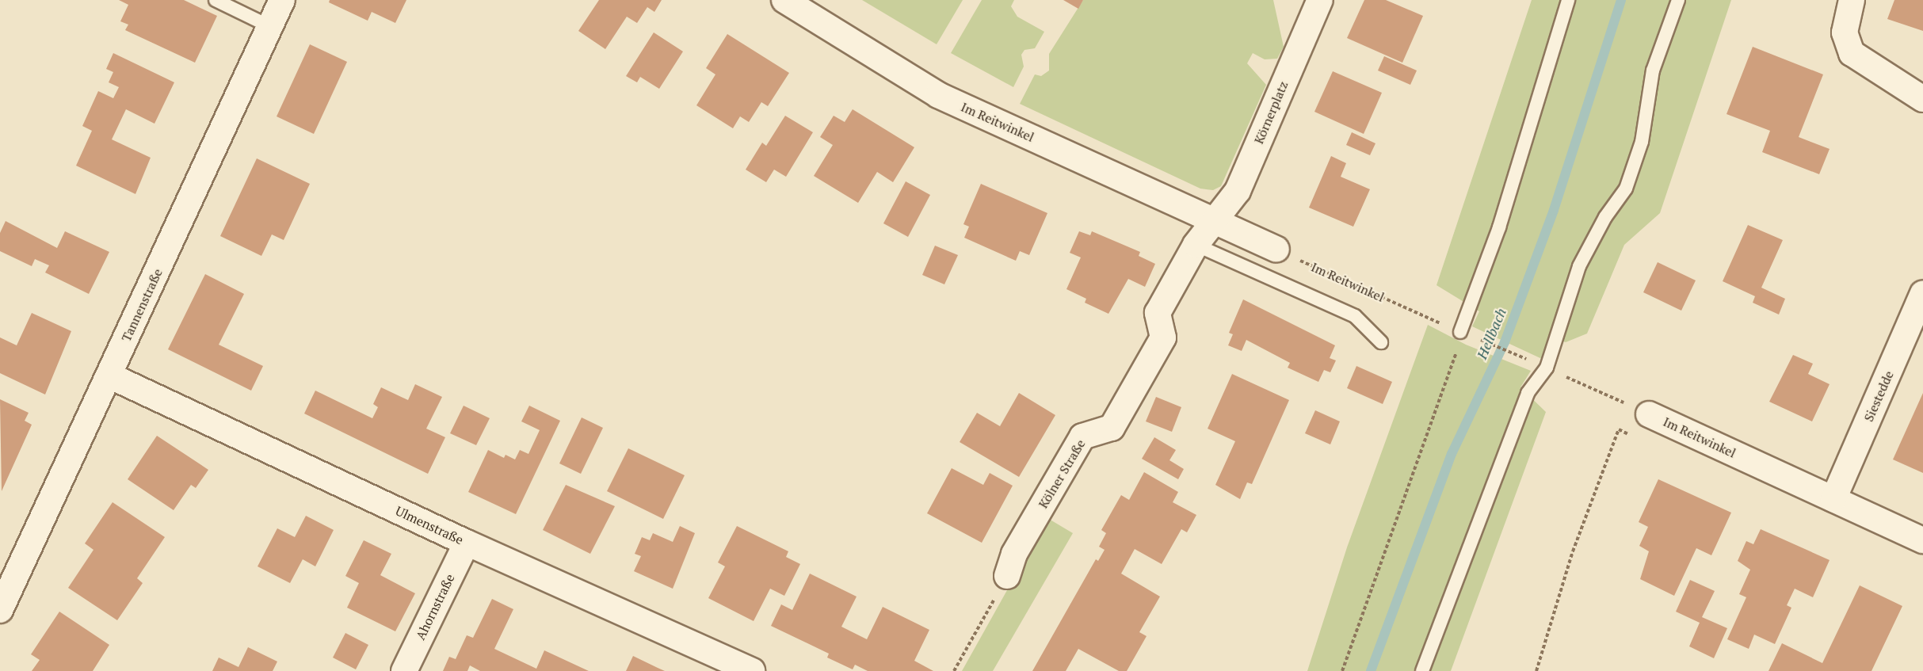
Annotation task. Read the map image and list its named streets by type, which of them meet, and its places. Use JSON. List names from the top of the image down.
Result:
{
  "streets": {
    "street": [
      "Körnerplatz",
      "Im Reitwinkel",
      "Tannenstraße",
      "Siestedde",
      "Kölner Straße",
      "Ulmenstraße",
      "Ahornstraße"
    ]
  },
  "crossings": [
    ["Körnerplatz", "Im Reitwinkel"],
    ["Körnerplatz", "Kölner Straße"],
    ["Im Reitwinkel", "Siestedde"],
    ["Im Reitwinkel", "Kölner Straße"],
    ["Tannenstraße", "Ulmenstraße"],
    ["Ulmenstraße", "Ahornstraße"]
  ],
  "water": ["Hellbach"]
}
